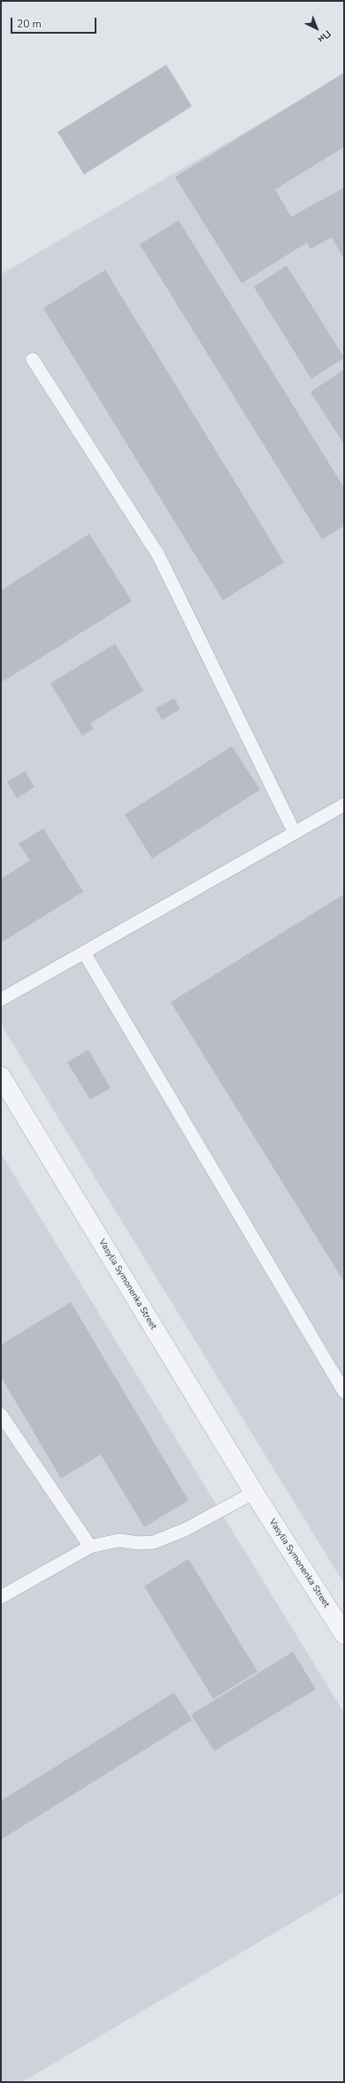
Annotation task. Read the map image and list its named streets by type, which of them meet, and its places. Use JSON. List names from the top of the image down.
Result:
{
  "streets": {
    "street": ["Vasylia Symonenka Street"]
  },
  "scale_bar": "20 m",
  "north": "bottom right"
}
